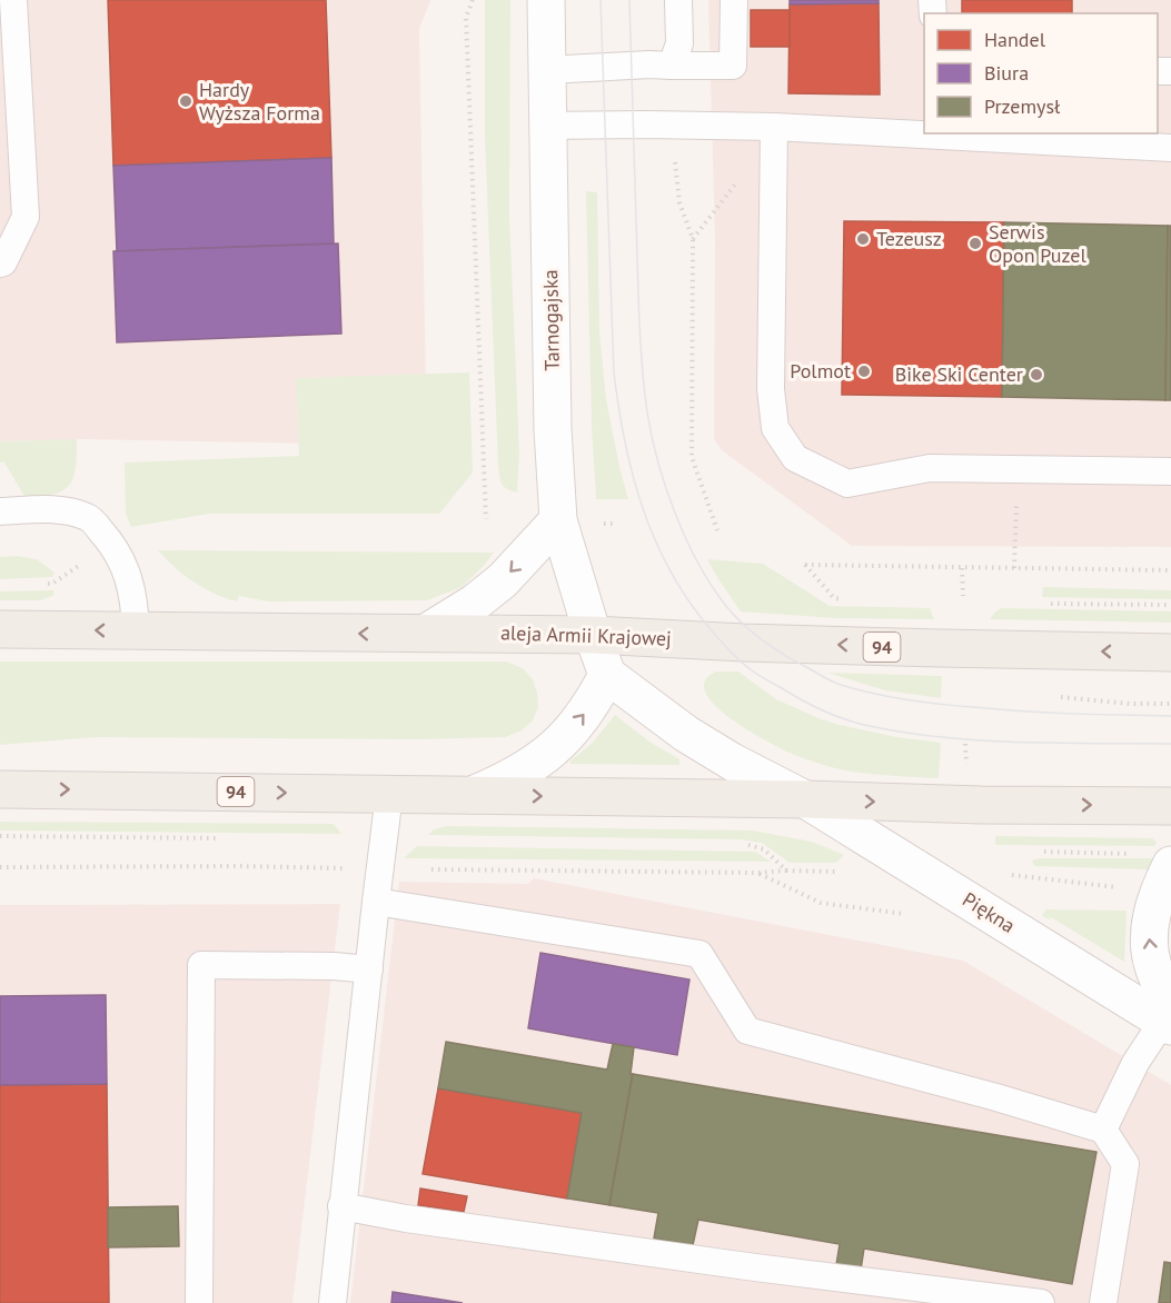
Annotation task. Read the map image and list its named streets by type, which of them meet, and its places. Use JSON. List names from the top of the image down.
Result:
{
  "streets": {
    "main road": ["aleja Armii Krajowej", "94"],
    "street": ["Tarnogajska", "Piękna"]
  },
  "crossings": [
    ["Tarnogajska", "aleja Armii Krajowej"],
    ["Tarnogajska", "Piękna"],
    ["94", "Piękna"]
  ],
  "places": [
    "Hardy Wyższa Forma",
    "Tezeusz",
    "Serwis Opon Puzel",
    "Polmot",
    "Bike Ski Center"
  ],
  "legend": ["Handel", "Biura", "Przemysł"]
}
